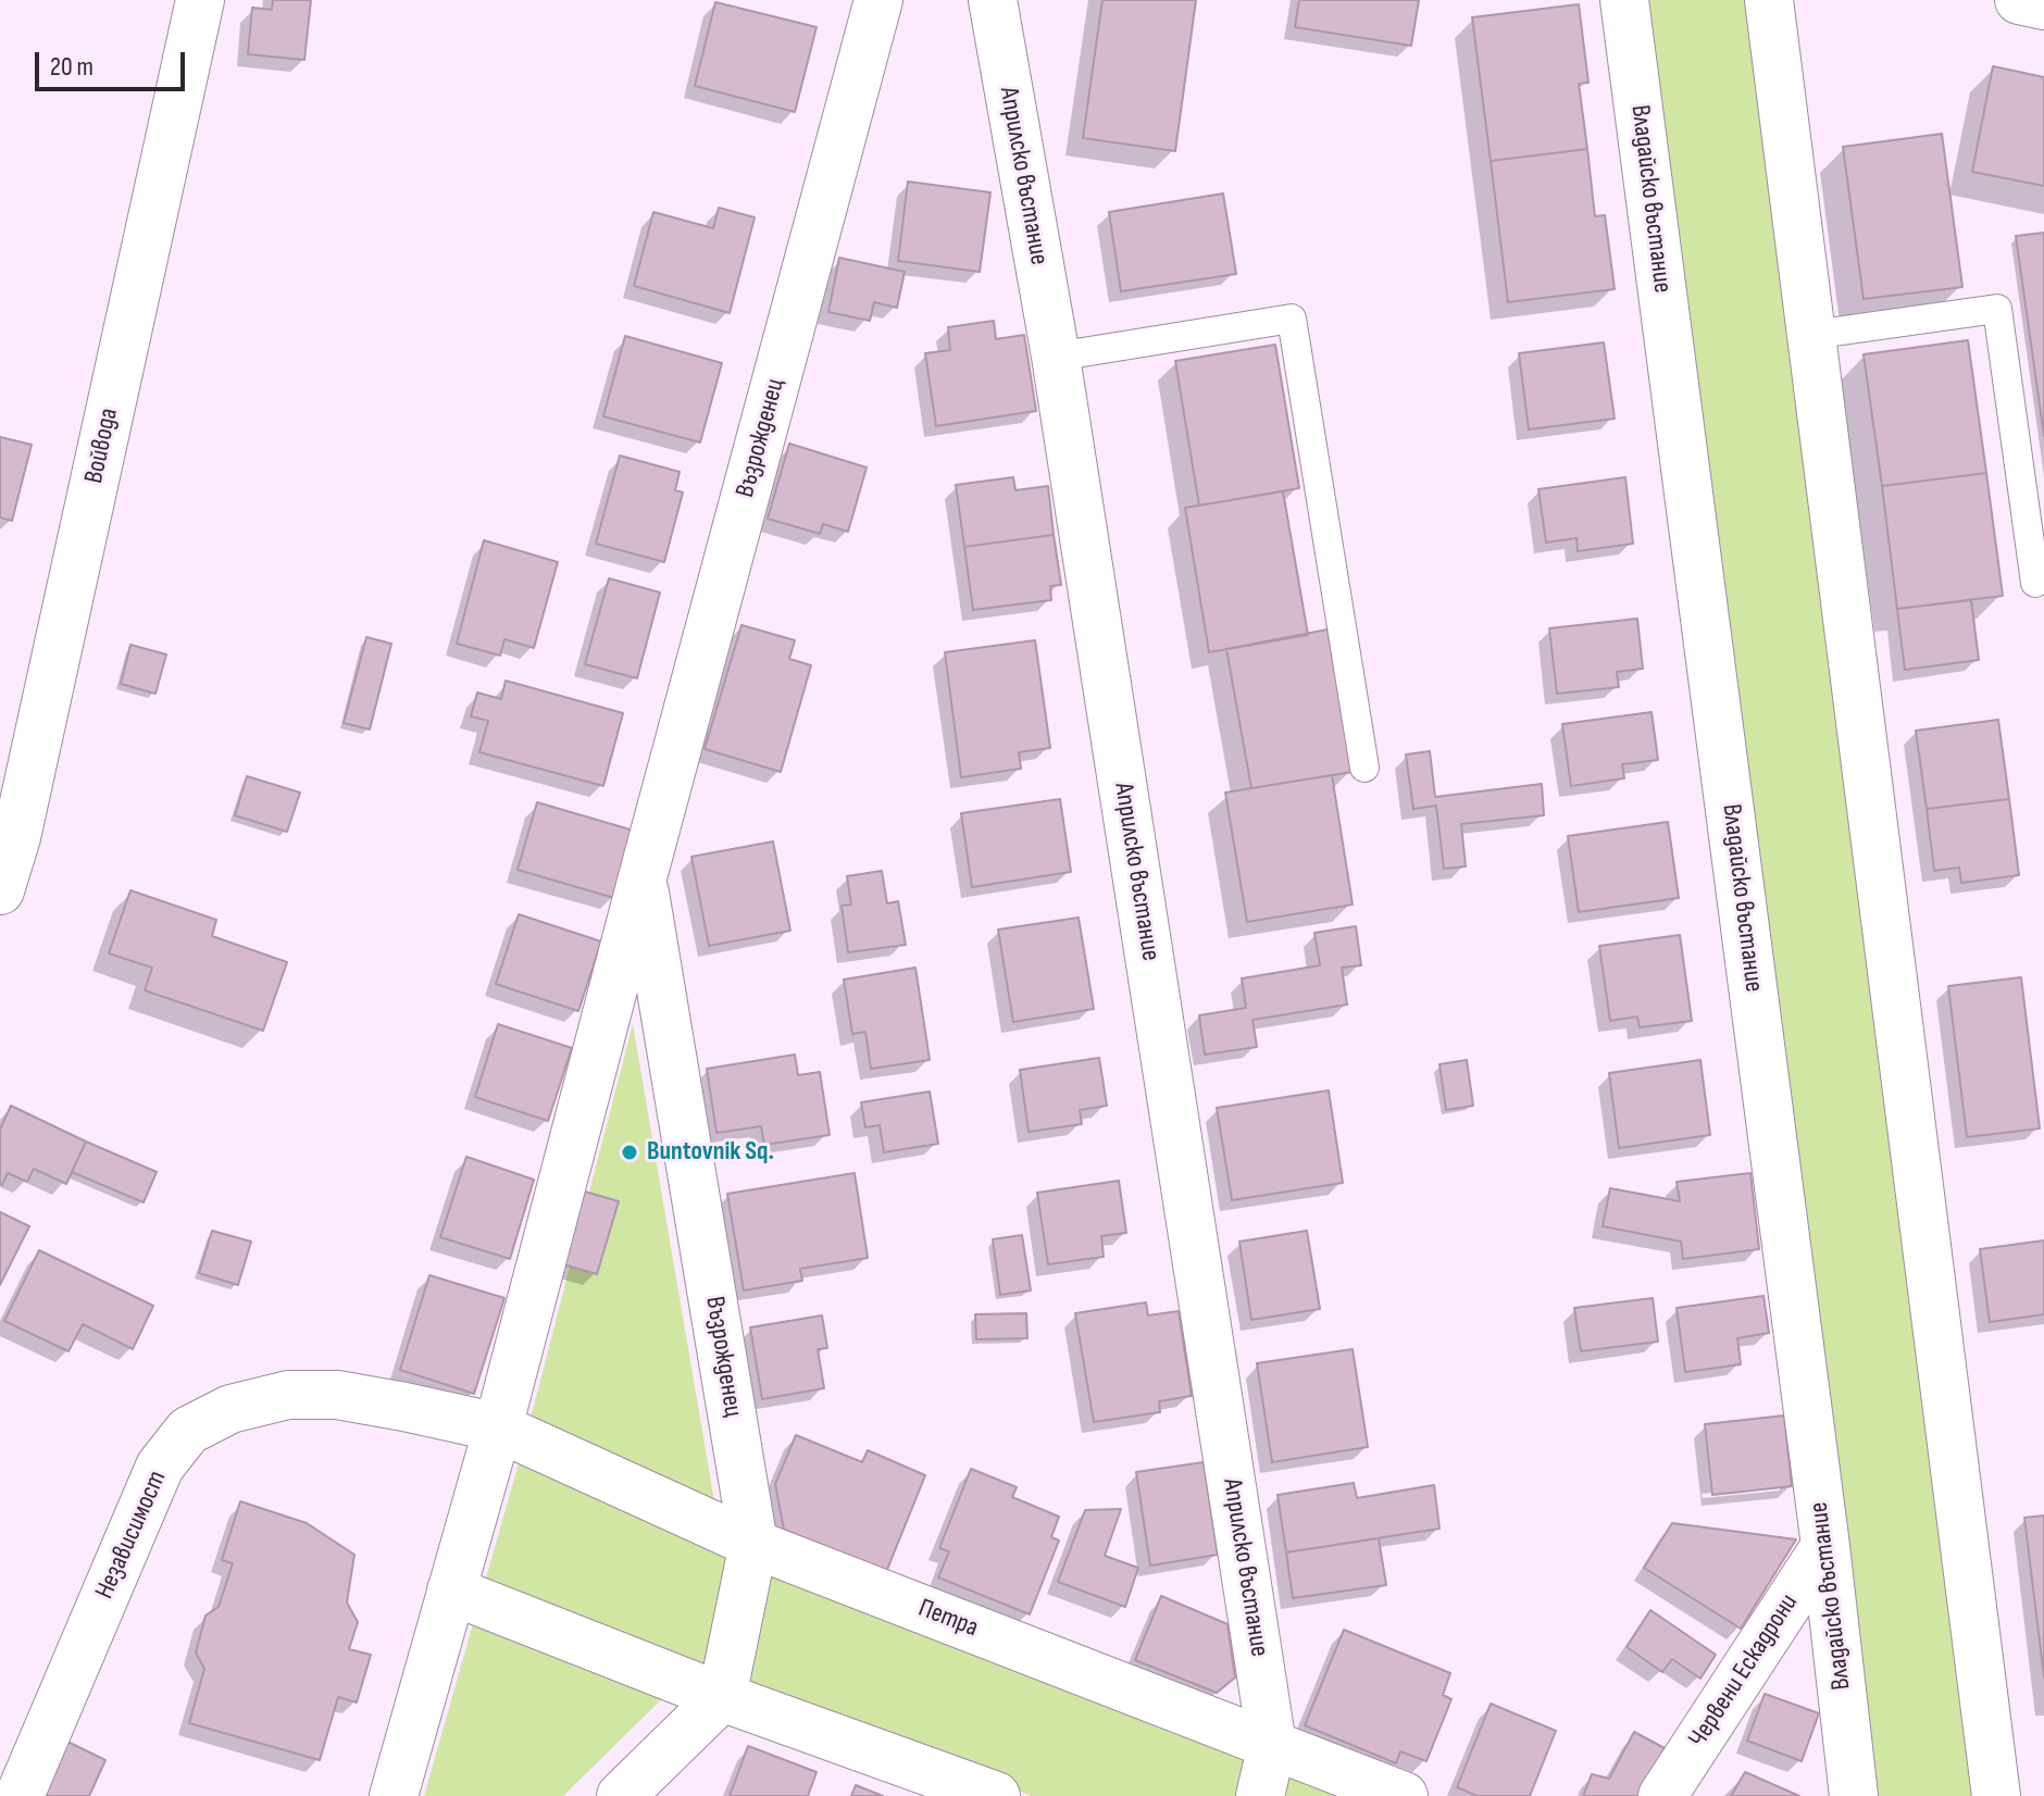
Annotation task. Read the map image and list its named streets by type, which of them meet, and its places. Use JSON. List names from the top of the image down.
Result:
{
  "streets": {
    "street": [
      "Априлско въстание",
      "Владайско въстание",
      "Възрожденец",
      "Войвода",
      "Независимост",
      "Петра",
      "Червени Ескадрони"
    ]
  },
  "crossings": [
    ["Априлско въстание", "Петра"],
    ["Владайско въстание", "Червени Ескадрони"],
    ["Възрожденец", "Независимост"],
    ["Възрожденец", "Петра"],
    ["Независимост", "Петра"]
  ],
  "places": ["Buntovnik Sq."],
  "scale_bar": "20 m"
}
